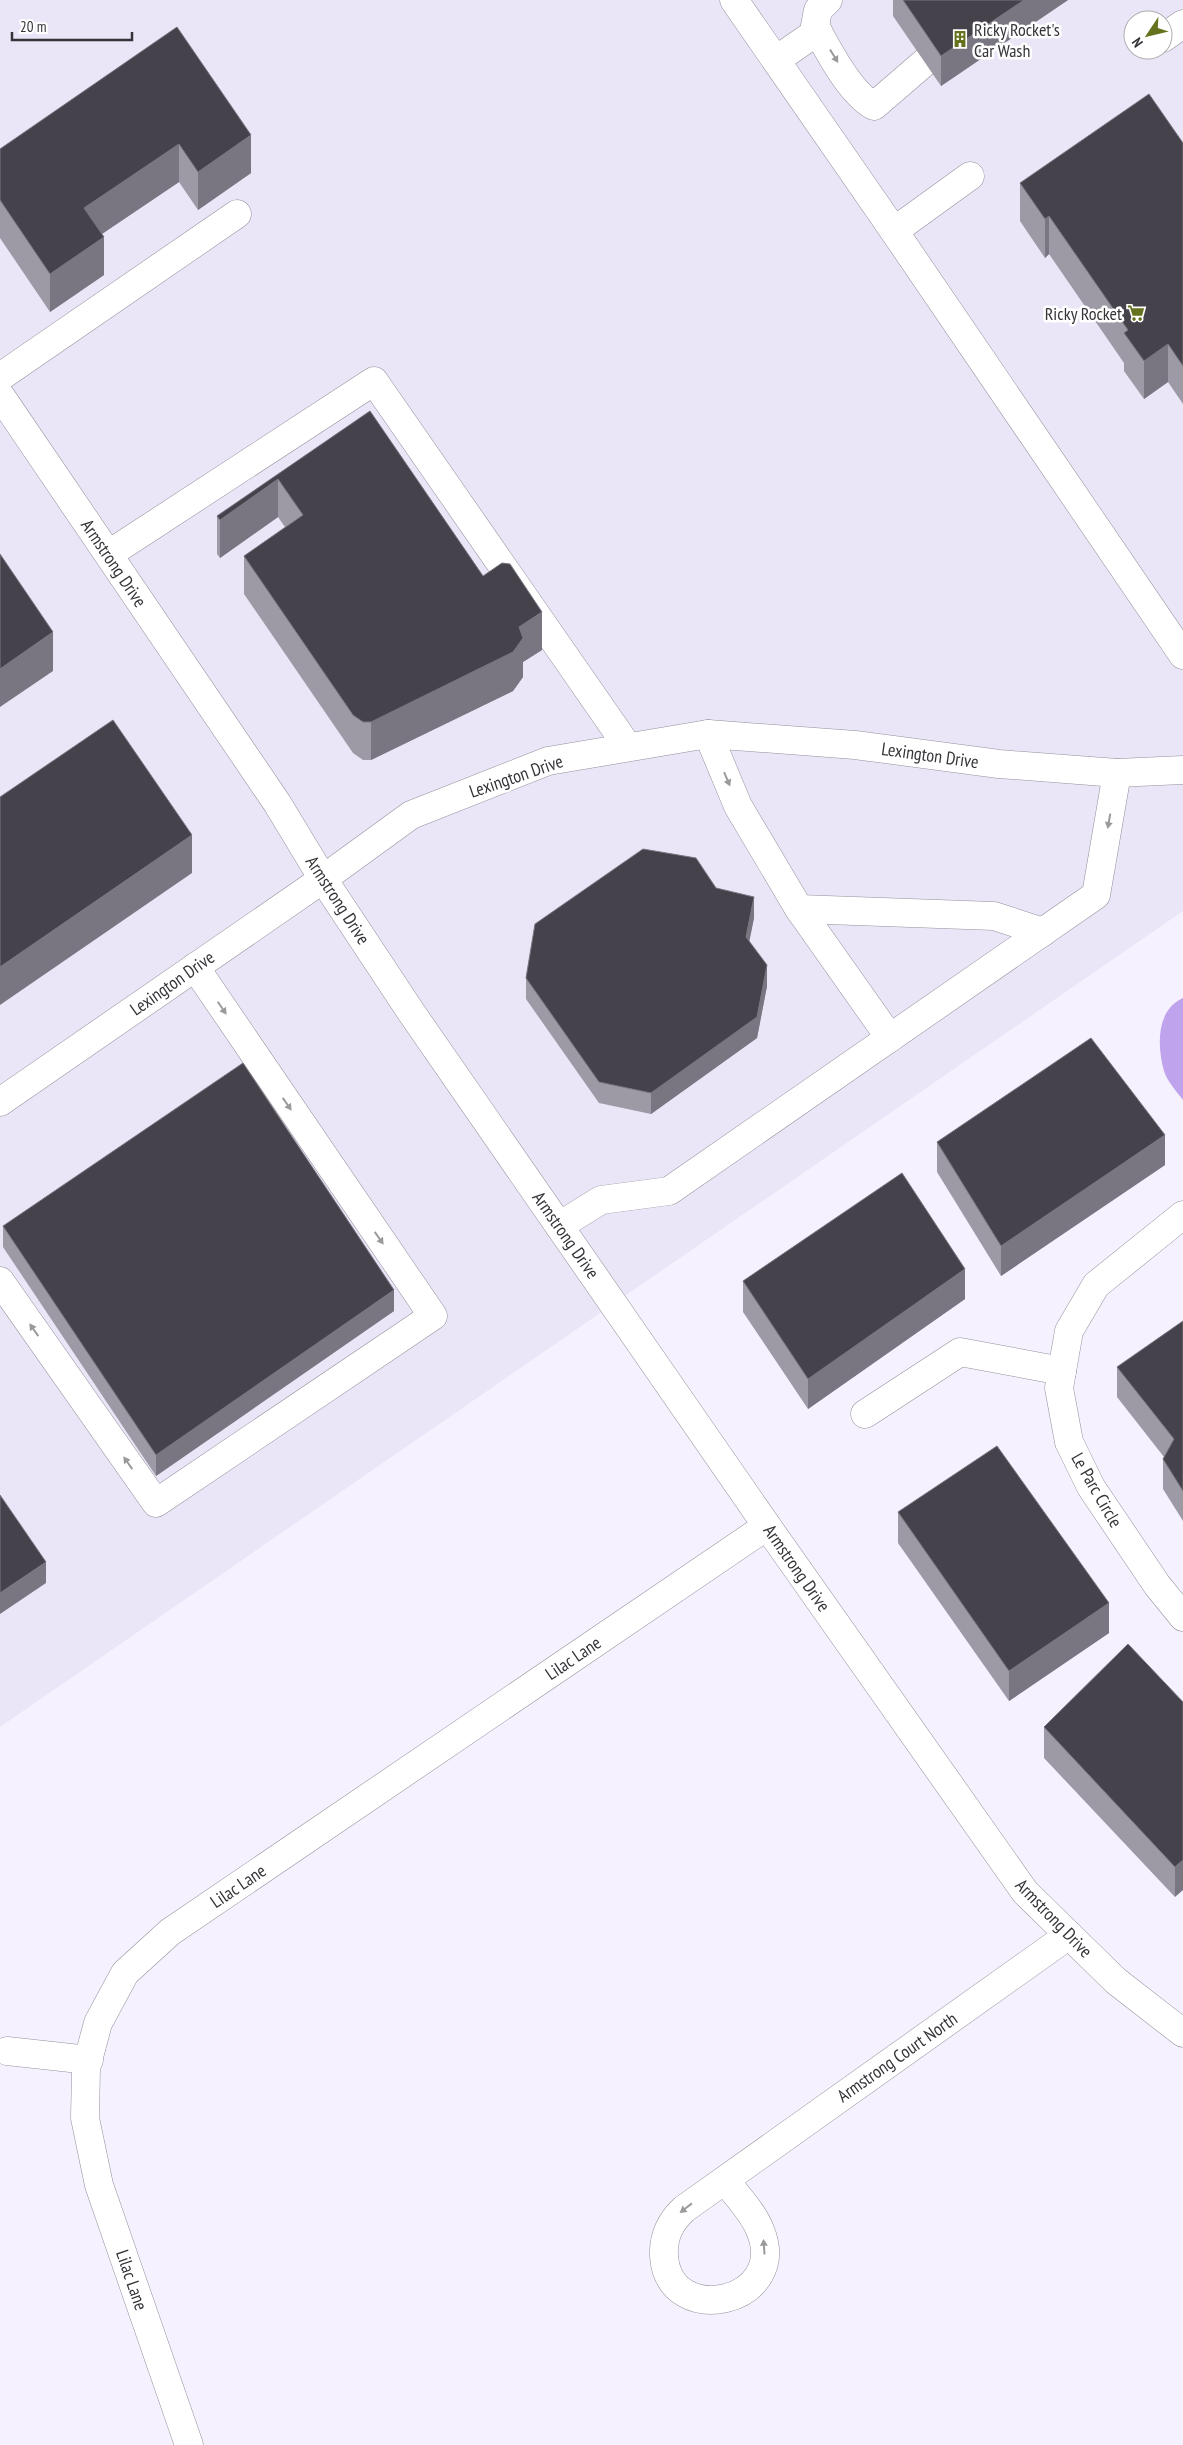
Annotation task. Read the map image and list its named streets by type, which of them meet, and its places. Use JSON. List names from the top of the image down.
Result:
{
  "streets": {
    "street": [
      "Armstrong Drive",
      "Lexington Drive",
      "Le Parc Circle",
      "Lilac Lane",
      "Armstrong Court North"
    ]
  },
  "crossings": [
    ["Armstrong Drive", "Lexington Drive"],
    ["Armstrong Drive", "Lilac Lane"],
    ["Armstrong Drive", "Armstrong Court North"]
  ],
  "places": {
    "building": ["Ricky Rocket's Car Wash"],
    "supermarket": ["Ricky Rocket"]
  },
  "scale_bar": "20 m",
  "north": "bottom left"
}
